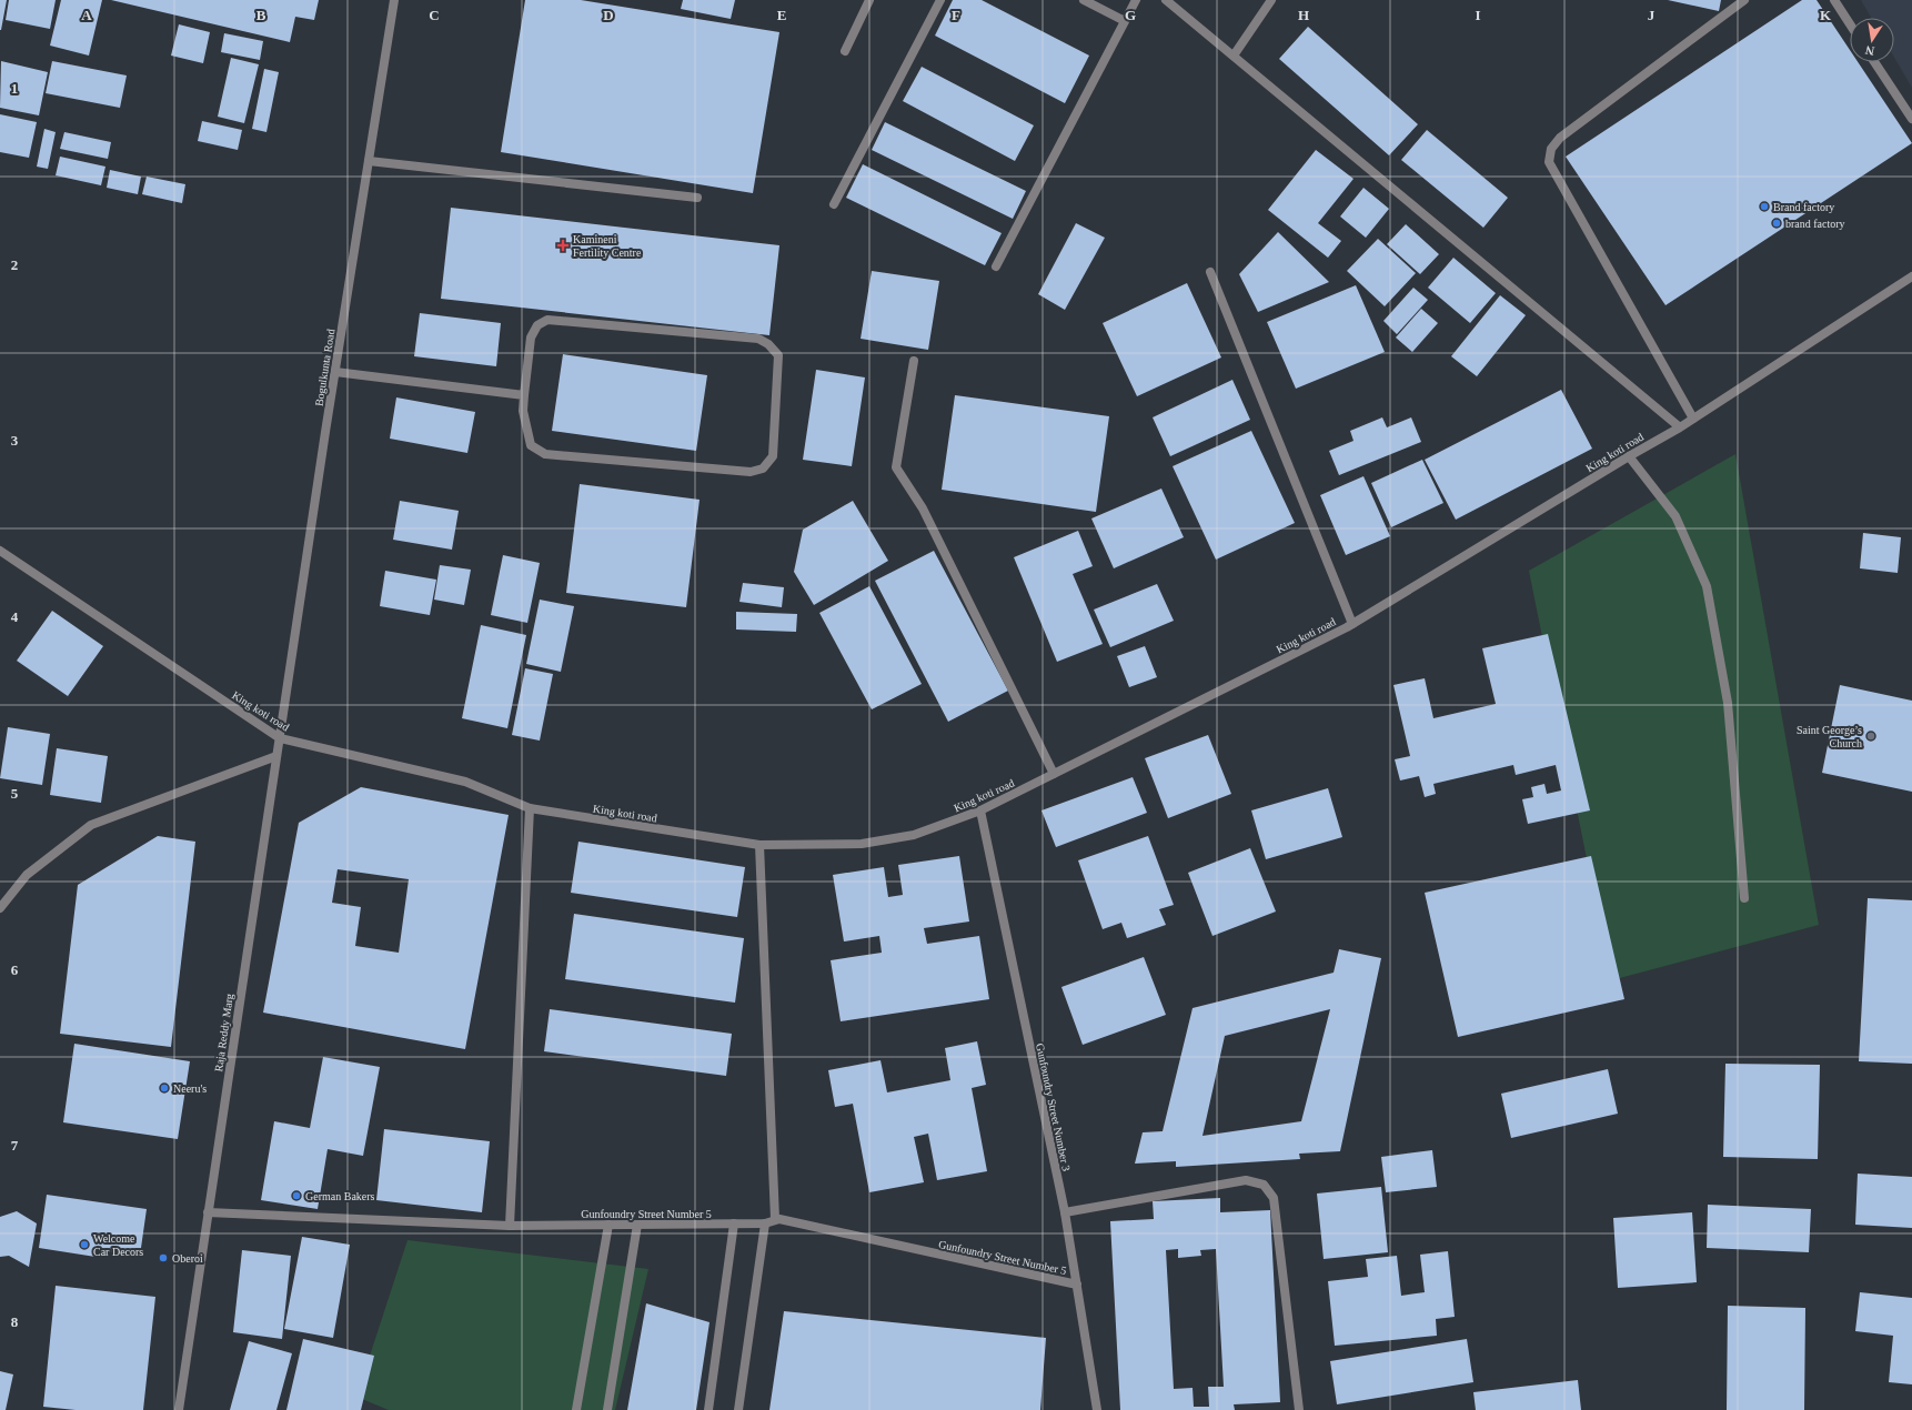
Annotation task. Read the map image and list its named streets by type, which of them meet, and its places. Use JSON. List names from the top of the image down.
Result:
{
  "streets": {
    "street": [
      "Bogulkunta Road",
      "King koti road",
      "Raja Reddy Marg",
      "Gunfoundry Street Number 3",
      "Gunfoundry Street Number 5"
    ]
  },
  "crossings": [
    ["Bogulkunta Road", "King koti road"],
    ["Bogulkunta Road", "Raja Reddy Marg"],
    ["King koti road", "Raja Reddy Marg"],
    ["King koti road", "Gunfoundry Street Number 3"],
    ["Raja Reddy Marg", "Gunfoundry Street Number 5"],
    ["Gunfoundry Street Number 3", "Gunfoundry Street Number 5"]
  ],
  "places": {
    "other": [
      "Brand factory",
      "brand factory",
      "Saint George’s Church",
      "Neeru's",
      "German Bakers",
      "Welcome Car Decors",
      "Oberoi"
    ],
    "health": ["Kamineni Fertility Centre"]
  },
  "north": "bottom",
  "grid": {
    "columns": [
      "A",
      "B",
      "C",
      "D",
      "E",
      "F",
      "G",
      "H",
      "I",
      "J",
      "K"
    ],
    "rows": [
      "1",
      "2",
      "3",
      "4",
      "5",
      "6",
      "7",
      "8"
    ]
  }
}
